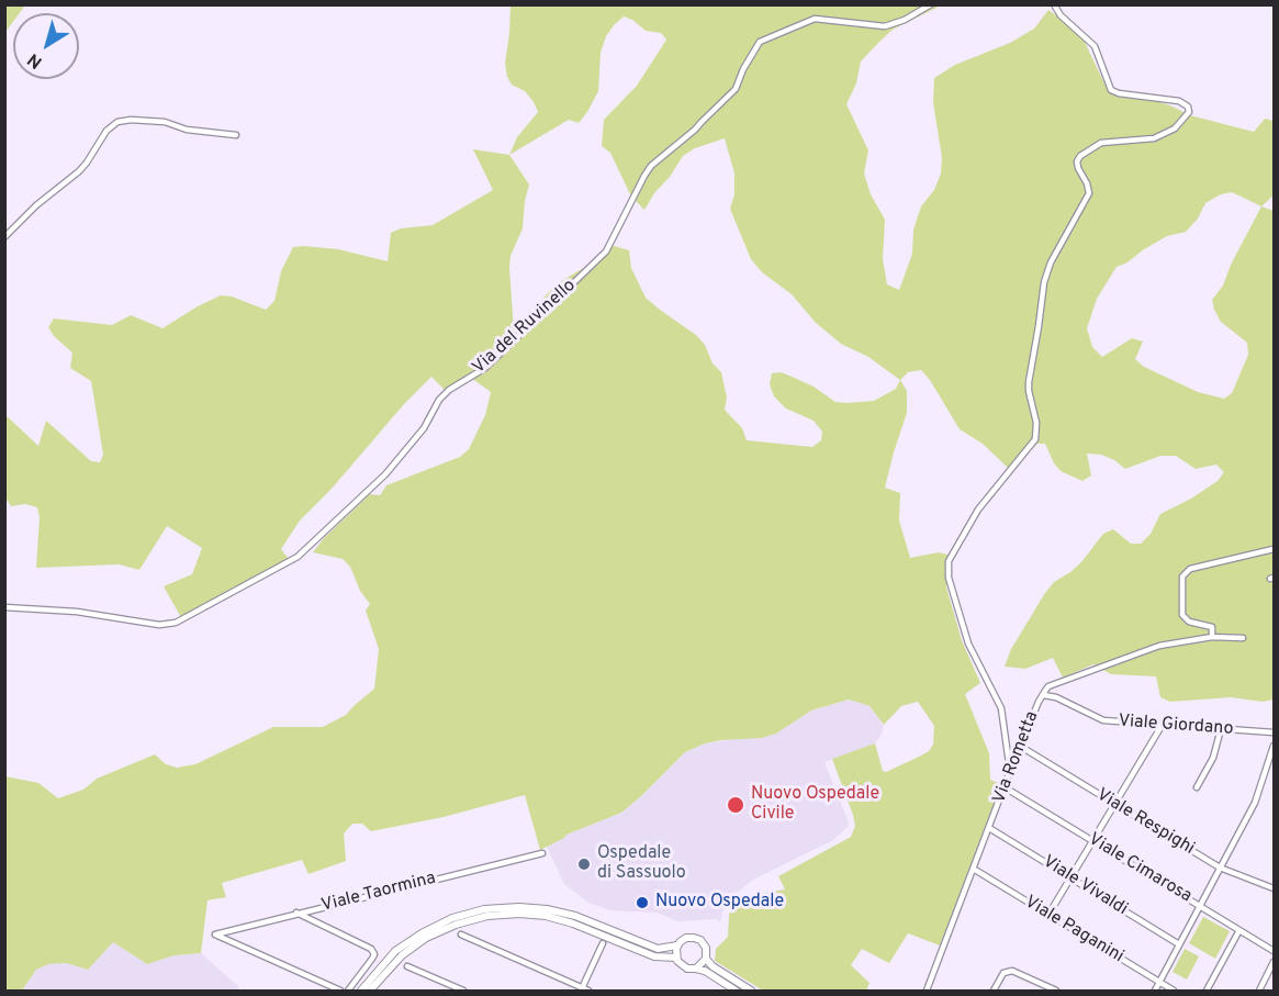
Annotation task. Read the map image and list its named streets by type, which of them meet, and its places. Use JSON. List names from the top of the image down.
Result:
{
  "streets": {
    "street": [
      "Via del Ruvinello",
      "Viale Giordano",
      "Via Rometta",
      "Viale Respighi",
      "Viale Cimarosa",
      "Viale Vivaldi",
      "Viale Taormina",
      "Viale Paganini"
    ]
  },
  "crossings": [
    ["Viale Giordano", "Via Rometta"],
    ["Via Rometta", "Viale Respighi"],
    ["Via Rometta", "Viale Cimarosa"],
    ["Via Rometta", "Viale Vivaldi"],
    ["Via Rometta", "Viale Paganini"]
  ],
  "places": ["Nuovo Ospedale Civile", "Ospedale di Sassuolo", "Nuovo Ospedale"],
  "north": "bottom left"
}
